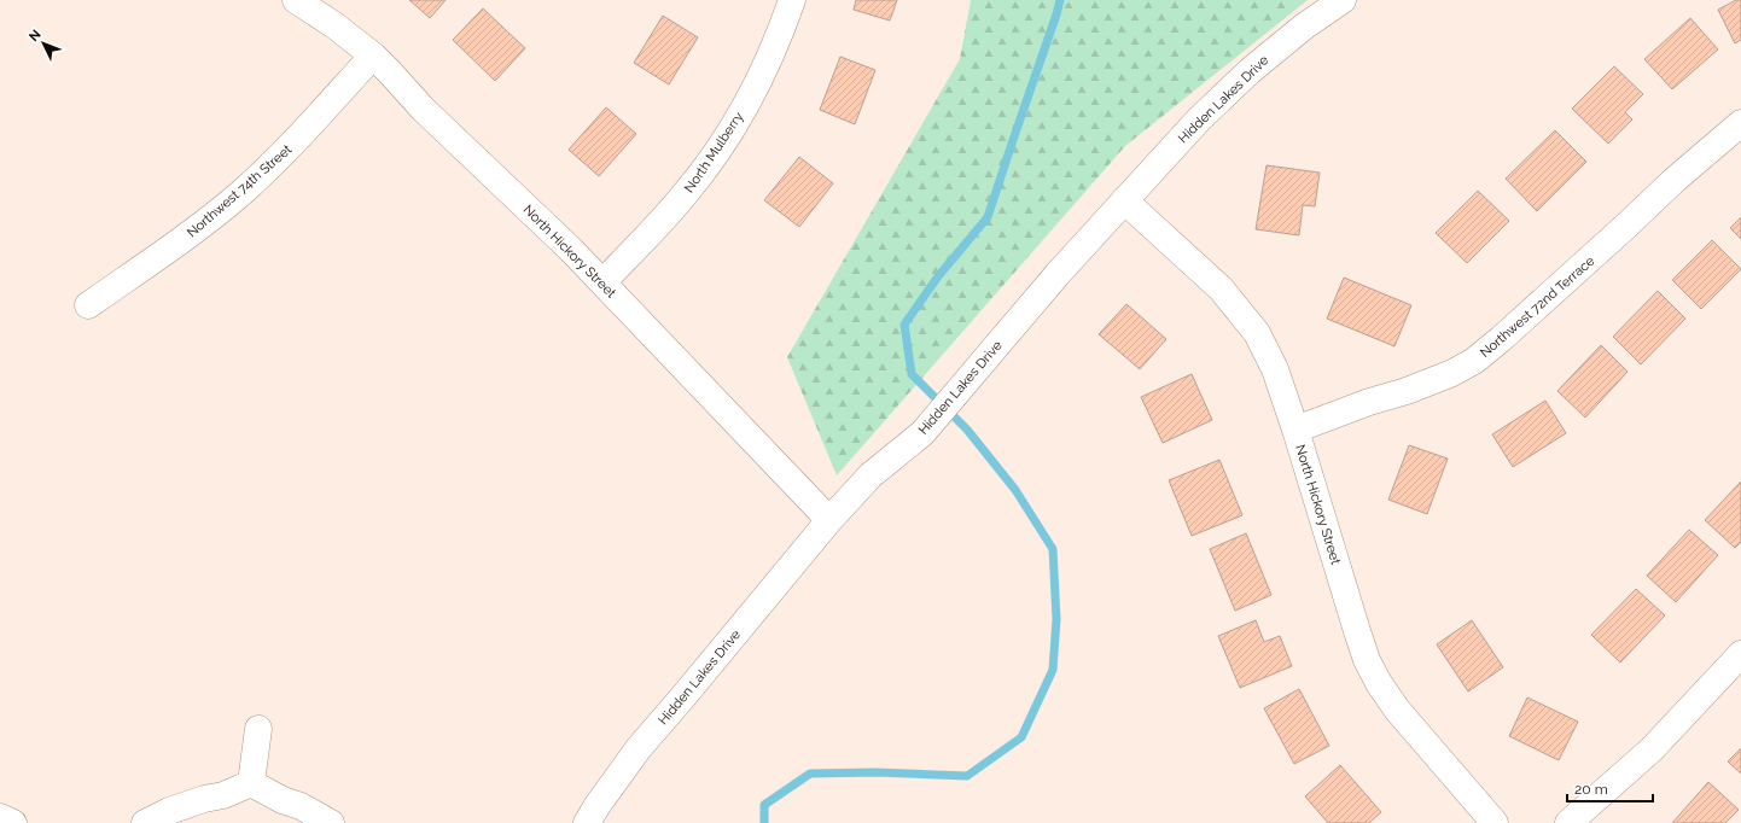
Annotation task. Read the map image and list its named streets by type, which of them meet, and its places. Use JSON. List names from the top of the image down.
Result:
{
  "streets": {
    "street": [
      "Hidden Lakes Drive",
      "North Mulberry",
      "Northwest 74th Street",
      "North Hickory Street",
      "Northwest 72nd Terrace"
    ]
  },
  "crossings": [
    ["Hidden Lakes Drive", "North Hickory Street"],
    ["North Mulberry", "North Hickory Street"],
    ["Northwest 74th Street", "North Hickory Street"],
    ["North Hickory Street", "Northwest 72nd Terrace"]
  ],
  "scale_bar": "20 m",
  "north": "top left"
}
